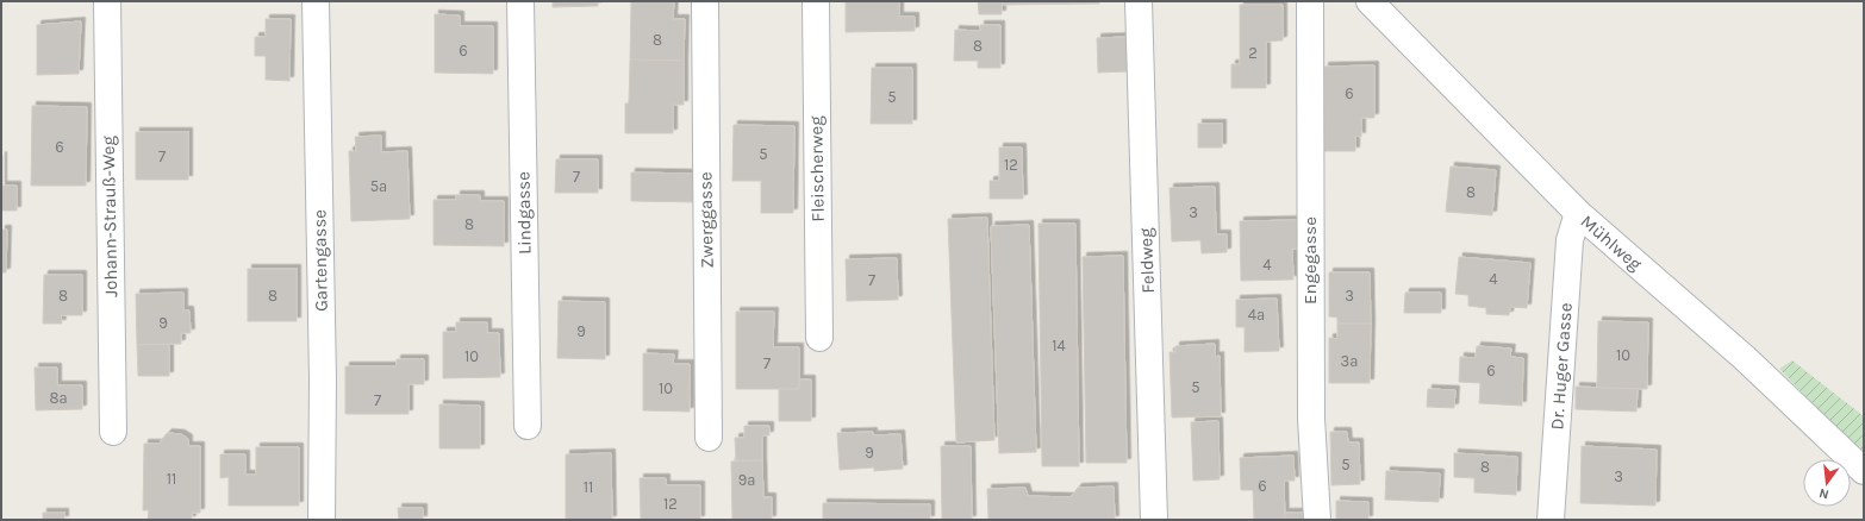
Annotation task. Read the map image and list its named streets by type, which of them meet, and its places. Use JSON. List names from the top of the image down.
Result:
{
  "streets": {
    "street": [
      "Fleischerweg",
      "Lindgasse",
      "Johann-Strauß-Weg",
      "Zwerggasse",
      "Mühlweg",
      "Gartengasse",
      "Feldweg",
      "Engegasse",
      "Dr. Huger Gasse"
    ]
  },
  "crossings": [
    ["Mühlweg", "Dr. Huger Gasse"]
  ],
  "house_numbers": [
    "8",
    "8",
    "6",
    "2",
    "6",
    "5",
    "6",
    "5",
    "7",
    "12",
    "7",
    "5a",
    "8",
    "3",
    "8",
    "4",
    "4",
    "7",
    "8",
    "8",
    "3",
    "4a",
    "9",
    "9",
    "14",
    "10",
    "10",
    "3a",
    "7",
    "6",
    "5",
    "10",
    "8a",
    "7",
    "9",
    "5",
    "8",
    "3",
    "11",
    "9a",
    "6",
    "11",
    "12"
  ],
  "north": "bottom"
}
